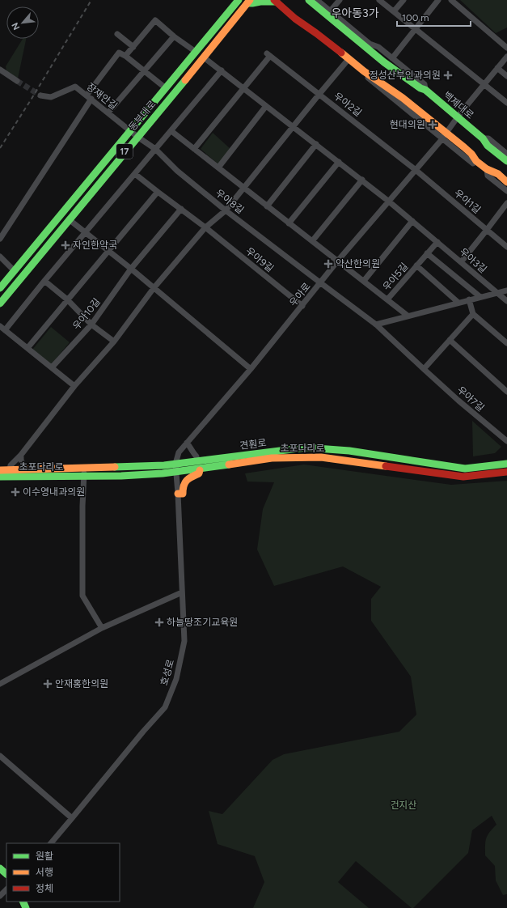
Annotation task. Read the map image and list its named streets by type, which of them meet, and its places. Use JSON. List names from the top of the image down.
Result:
{
  "streets": {
    "street": [
      "장재안길",
      "우아2길",
      "백제대로",
      "동부대로",
      "17",
      "우아8길",
      "우아1길",
      "우아9길",
      "우아3길",
      "우아5길",
      "우아로",
      "우아10길",
      "우아7길",
      "견훤로",
      "초포다리로",
      "호성로"
    ]
  },
  "crossings": [
    ["장재안길", "동부대로"],
    ["장재안길", "우아8길"],
    ["우아2길", "우아1길"],
    ["우아2길", "우아3길"],
    ["우아2길", "우아로"],
    ["백제대로", "우아로"],
    ["동부대로", "우아8길"],
    ["동부대로", "우아3길"],
    ["우아8길", "우아로"],
    ["우아8길", "우아7길"],
    ["우아1길", "우아로"],
    ["우아9길", "우아로"],
    ["우아9길", "우아10길"],
    ["우아3길", "우아로"],
    ["우아5길", "우아로"],
    ["우아로", "우아7길"],
    ["우아로", "견훤로"],
    ["우아로", "호성로"],
    ["견훤로", "호성로"],
    ["초포다리로", "호성로"]
  ],
  "districts": ["우아동3가"],
  "parks": ["건지산"],
  "places": {
    "health": [
      "정성산부인과의원",
      "현대의원",
      "자인한약국",
      "약산한의원",
      "이수영내과의원",
      "하늘땅조기교육원",
      "안재홍한의원"
    ]
  },
  "legend": ["원활", "서행", "정체"],
  "scale_bar": "100 m",
  "north": "bottom left"
}
